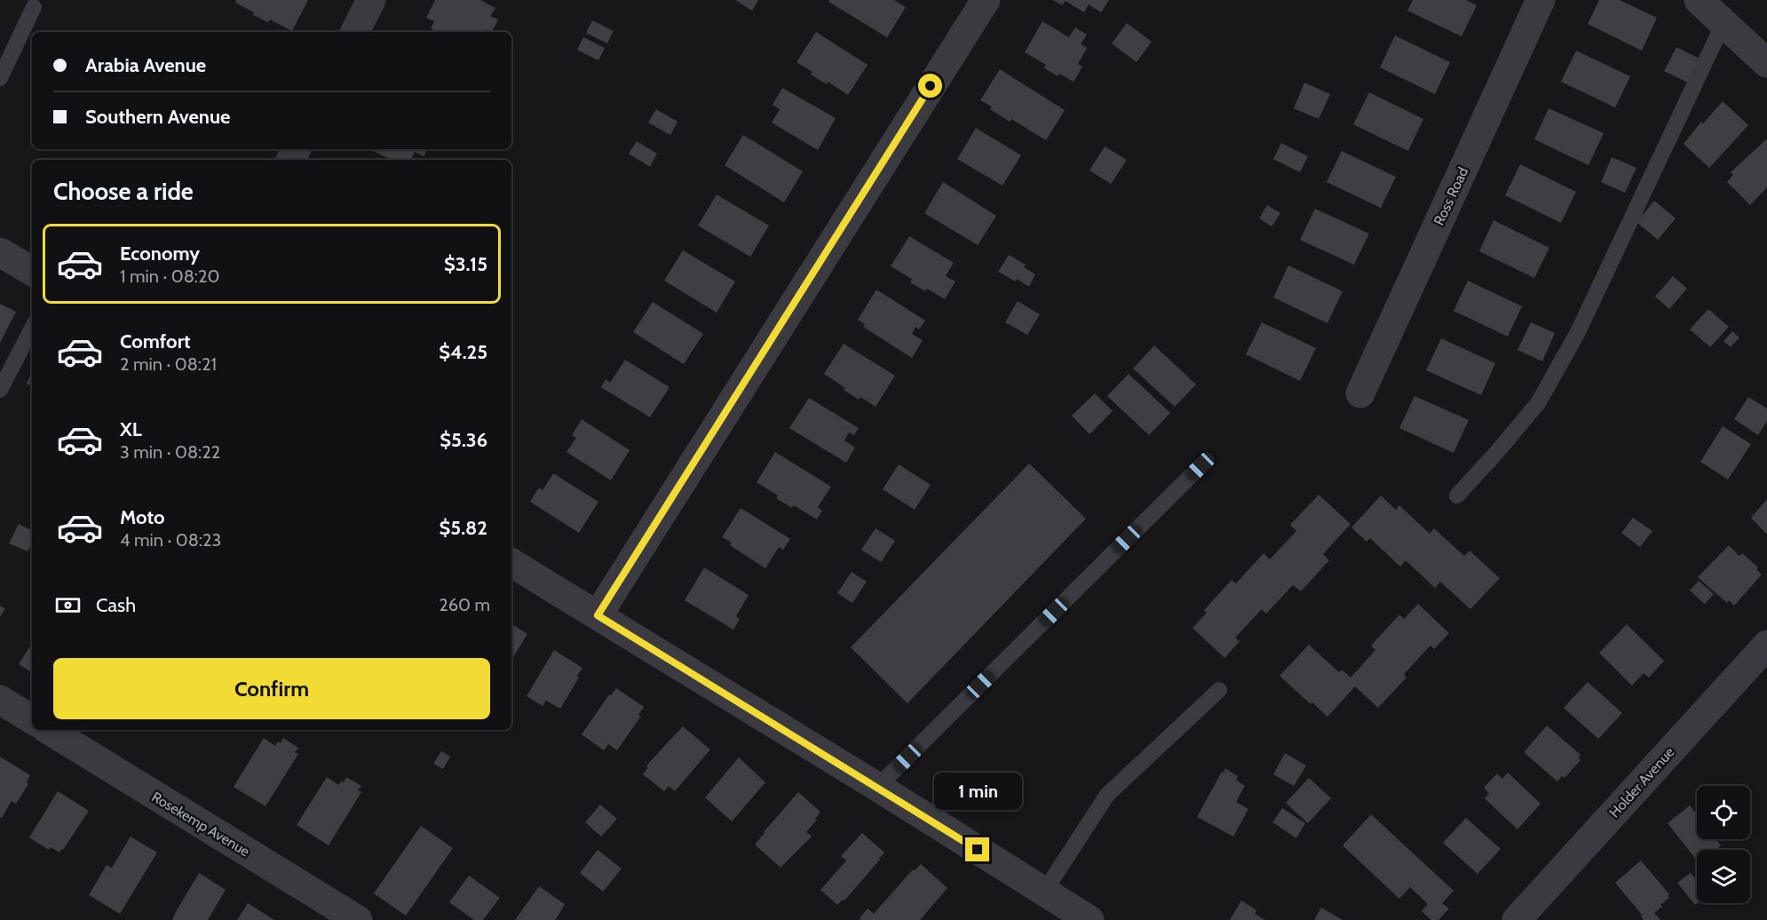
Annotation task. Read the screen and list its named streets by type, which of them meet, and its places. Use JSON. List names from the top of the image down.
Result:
{
  "streets": {
    "street": ["Ross Road", "Holder Avenue", "Rosekemp Avenue"]
  },
  "page": {
    "banner": ["Arabia Avenue", "Southern Avenue"],
    "heading": "Choose a ride",
    "list": [
      {
        "name": "Economy",
        "note": "1 min · 08:20",
        "value": "$3.15"
      },
      {
        "name": "Comfort",
        "note": "2 min · 08:21",
        "value": "$4.25"
      },
      {
        "name": "XL",
        "note": "3 min · 08:22",
        "value": "$5.36"
      },
      {
        "name": "Moto",
        "note": "4 min · 08:23",
        "value": "$5.82"
      }
    ],
    "pay": ["Cash", "260 m"],
    "buttons": "Confirm",
    "bubble": "1 min"
  }
}
